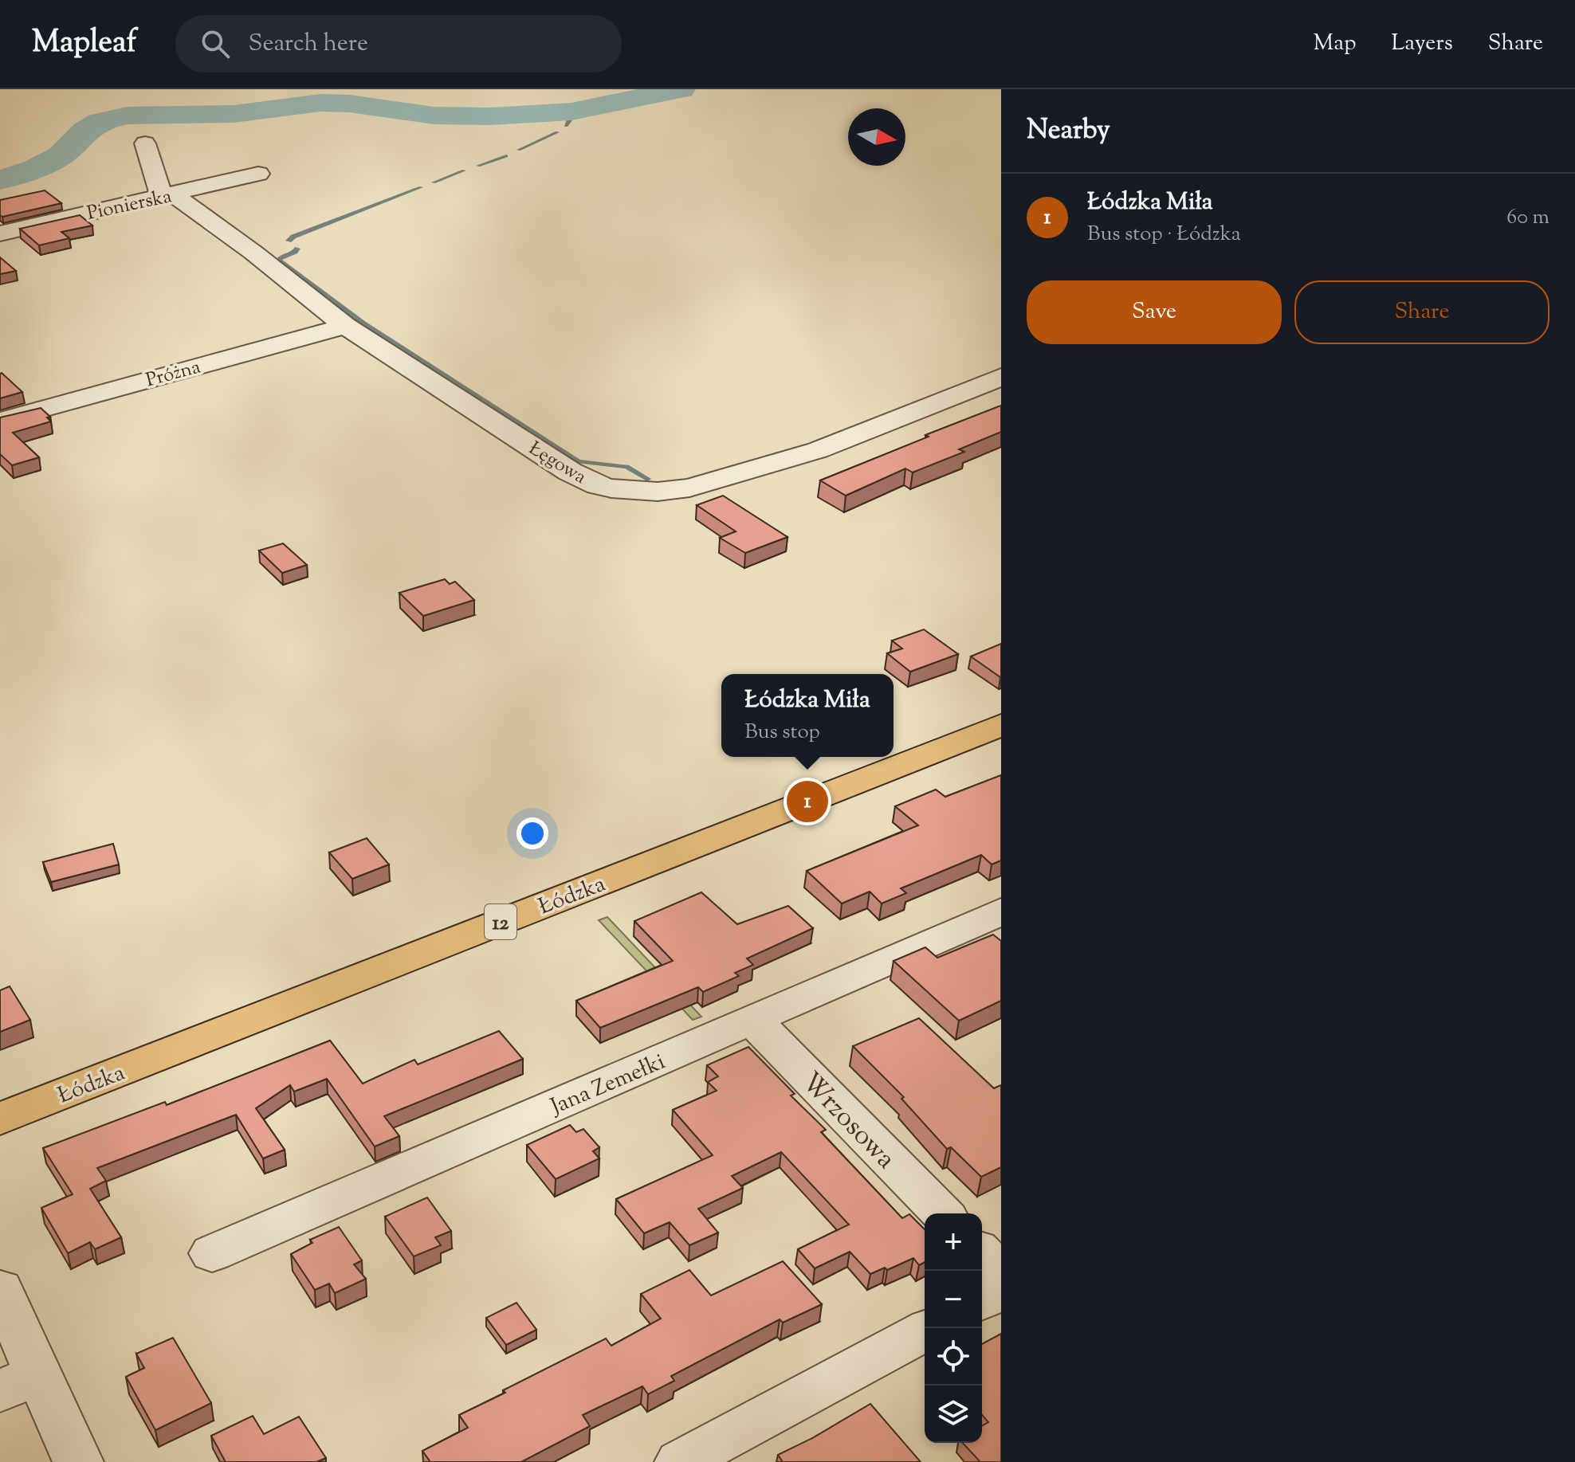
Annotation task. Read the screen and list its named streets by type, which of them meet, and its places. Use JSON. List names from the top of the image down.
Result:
{
  "streets": {
    "main road": ["Łódzka", "12"],
    "street": [
      "Pionierska",
      "Próżna",
      "Łęgowa",
      "Jana Zemełki",
      "Wrzosowa"
    ]
  },
  "crossings": [
    ["Pionierska", "Łęgowa"],
    ["Próżna", "Łęgowa"],
    ["Jana Zemełki", "Wrzosowa"]
  ],
  "north": "right",
  "page": {
    "header": "Mapleaf",
    "search": "Search here",
    "nav": ["Map", "Layers", "Share"],
    "heading": "Nearby",
    "list": [
      {
        "mark": "1",
        "name": "Łódzka Miła",
        "note": "Bus stop · Łódzka",
        "value": "60 m"
      }
    ],
    "buttons": ["Save", "Share"],
    "popup": ["Łódzka Miła", "Bus stop"],
    "pins": "1",
    "map_buttons": ["+", "−"]
  }
}
